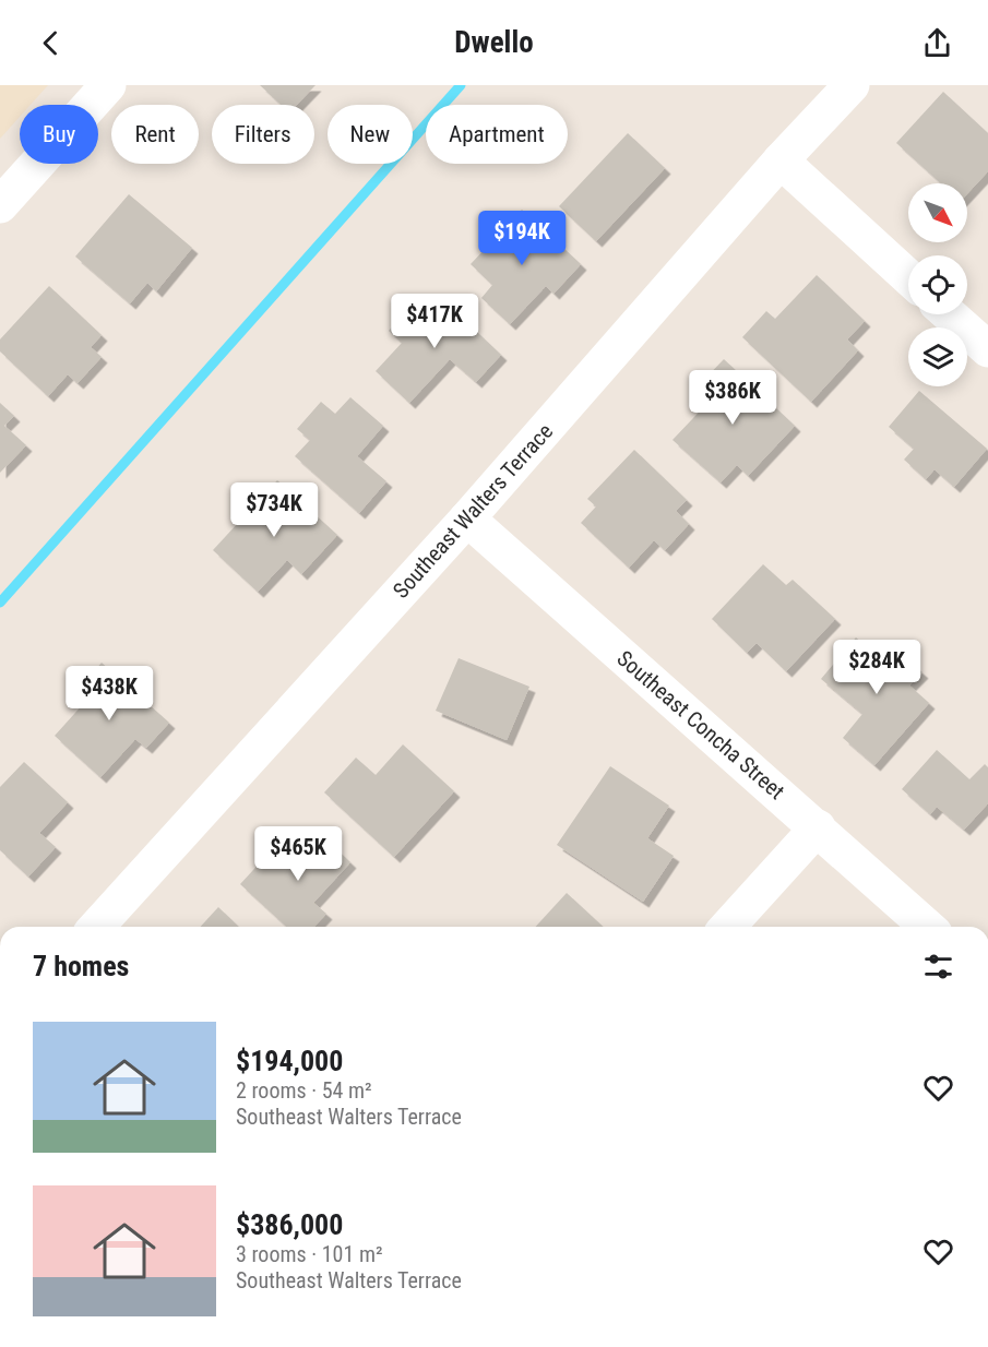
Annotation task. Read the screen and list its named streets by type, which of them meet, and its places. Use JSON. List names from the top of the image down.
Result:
{
  "streets": {
    "street": ["Southeast Walters Terrace", "Southeast Concha Street"]
  },
  "crossings": [
    ["Southeast Walters Terrace", "Southeast Concha Street"]
  ],
  "north": "bottom right",
  "page": {
    "header": "Dwello",
    "chip": [
      "Buy",
      "Rent",
      "Filters",
      "New",
      "Apartment"
    ],
    "price": [
      "$194K",
      "$417K",
      "$386K",
      "$734K",
      "$284K",
      "$438K",
      "$465K"
    ],
    "heading": "7 homes",
    "list": [
      {
        "name": "$194,000",
        "note": "2 rooms · 54 m² · Southeast Walters Terrace"
      },
      {
        "name": "$386,000",
        "note": "3 rooms · 101 m² · Southeast Walters Terrace"
      }
    ]
  }
}
